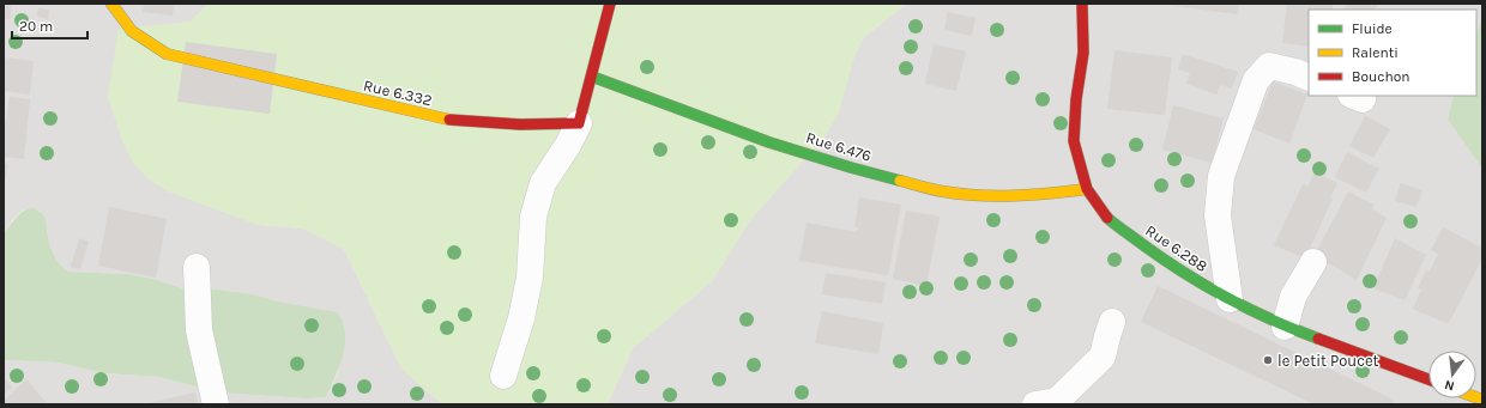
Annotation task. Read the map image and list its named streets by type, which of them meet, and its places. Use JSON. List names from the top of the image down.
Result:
{
  "streets": {
    "street": ["Rue 6.332", "Rue 6.476", "Rue 6.288"]
  },
  "crossings": [
    ["Rue 6.476", "Rue 6.288"]
  ],
  "places": ["le Petit Poucet"],
  "legend": ["Fluide", "Ralenti", "Bouchon"],
  "scale_bar": "20 m",
  "north": "bottom"
}
